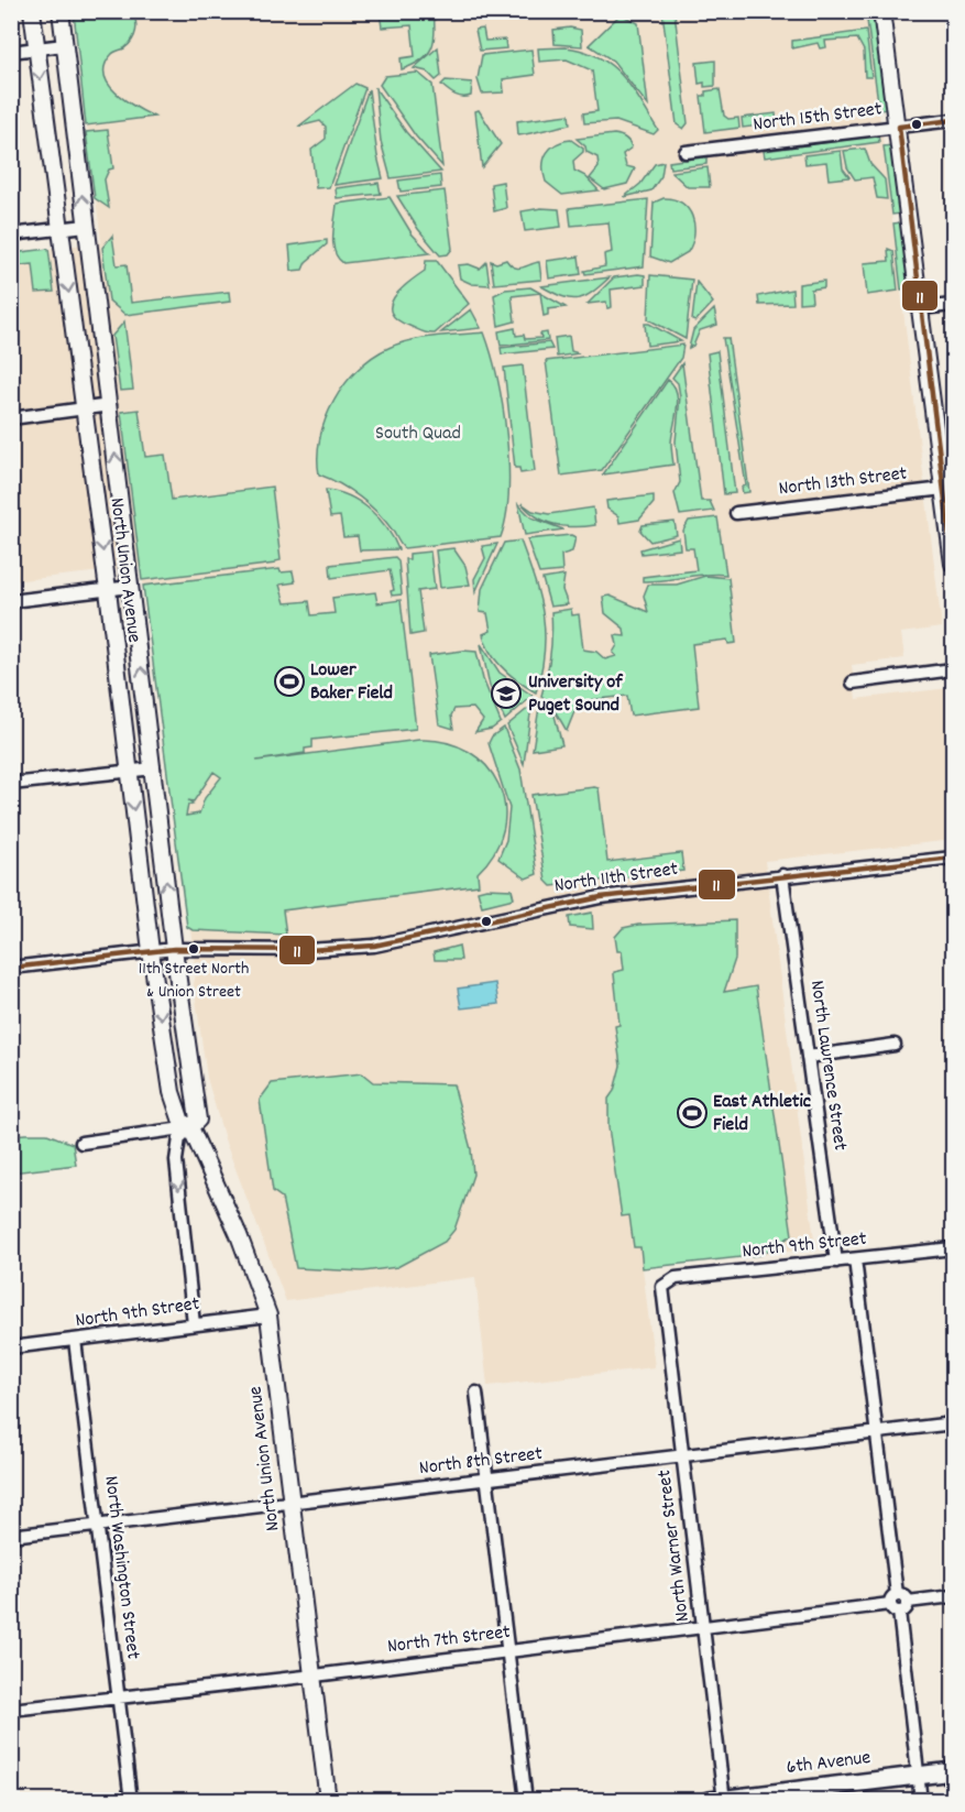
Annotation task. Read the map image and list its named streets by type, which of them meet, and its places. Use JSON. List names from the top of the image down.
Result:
{
  "streets": {
    "main road": ["6th Avenue"],
    "street": [
      "North 15th Street",
      "North 13th Street",
      "North Union Avenue",
      "North 11th Street",
      "North Lawrence Street",
      "North 9th Street",
      "North 8th Street",
      "North Warner Street",
      "North Washington Street",
      "North 7th Street"
    ]
  },
  "crossings": [
    ["North Union Avenue", "North 11th Street"],
    ["North Union Avenue", "North 9th Street"],
    ["North Union Avenue", "North 8th Street"],
    ["North Union Avenue", "North 7th Street"],
    ["North 11th Street", "North Lawrence Street"],
    ["North Lawrence Street", "North 9th Street"],
    ["North 9th Street", "North Warner Street"],
    ["North 9th Street", "North Washington Street"],
    ["North 8th Street", "North Warner Street"],
    ["North 8th Street", "North Washington Street"],
    ["North Warner Street", "North 7th Street"],
    ["North Warner Street", "6th Avenue"],
    ["North Washington Street", "North 7th Street"]
  ],
  "parks": ["South Quad"],
  "places": {
    "sports": ["Lower Baker Field", "East Athletic Field"],
    "school or university": ["University of Puget Sound"],
    "other": ["11th Street North & Union Street"]
  },
  "lines": ["transit line 11"]
}
